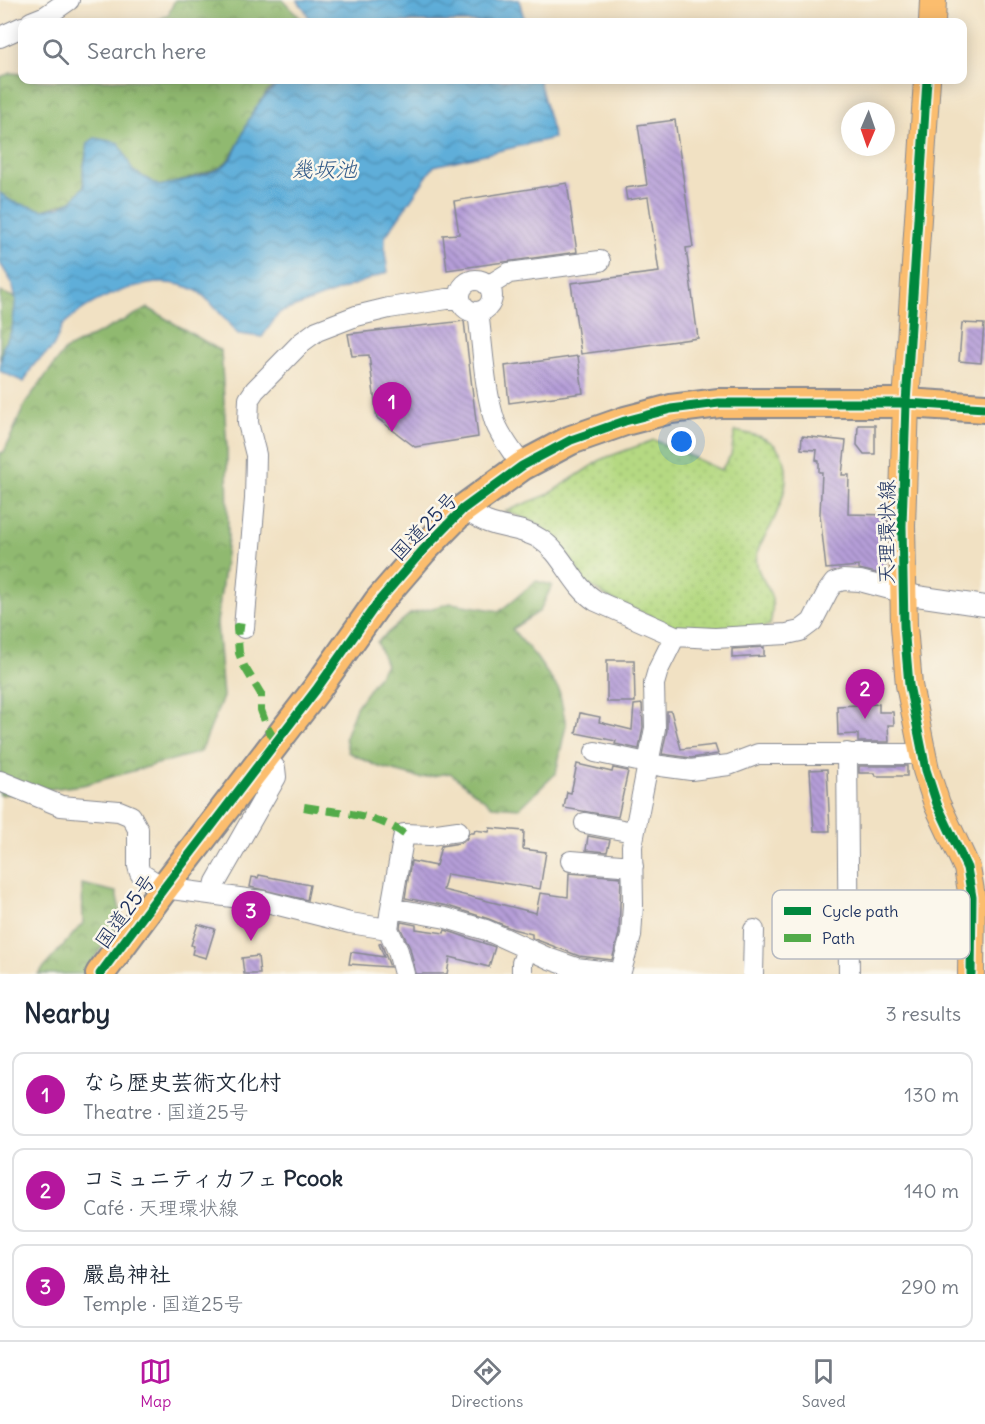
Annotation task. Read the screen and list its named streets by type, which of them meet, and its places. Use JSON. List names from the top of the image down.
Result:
{
  "streets": {
    "highway": ["国道25号"],
    "main road": ["天理環状線"]
  },
  "crossings": [
    ["国道25号", "天理環状線"]
  ],
  "water": ["幾坂池"],
  "legend": ["Cycle path", "Path"],
  "north": "bottom",
  "page": {
    "search": "Search here",
    "pins": ["1", "2", "3"],
    "heading": ["Nearby", "3 results"],
    "list": [
      {
        "mark": "1",
        "name": "なら歴史芸術文化村",
        "note": "Theatre · 国道25号",
        "value": "130 m"
      },
      {
        "mark": "2",
        "name": "コミュニティカフェ Pcook",
        "note": "Café · 天理環状線",
        "value": "140 m"
      },
      {
        "mark": "3",
        "name": "嚴島神社",
        "note": "Temple · 国道25号",
        "value": "290 m"
      }
    ],
    "nav": ["Map", "Directions", "Saved"]
  }
}
